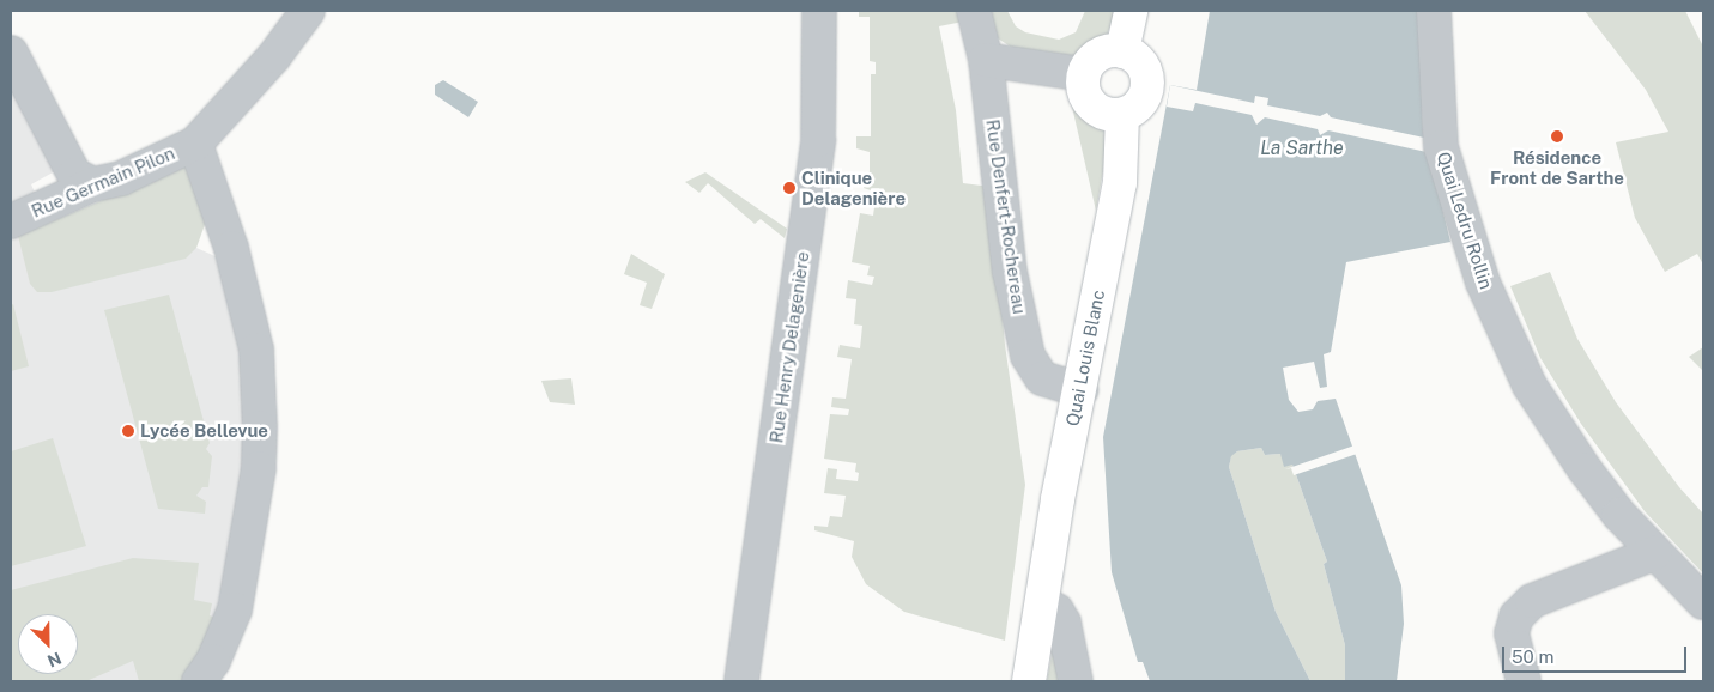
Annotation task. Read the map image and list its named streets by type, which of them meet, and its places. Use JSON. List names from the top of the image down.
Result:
{
  "streets": {
    "main road": ["Quai Louis Blanc"],
    "street": [
      "Rue Germain Pilon",
      "Rue Denfert-Rochereau",
      "Quai Ledru Rollin",
      "Rue Henry Delagenière"
    ]
  },
  "crossings": [
    ["Rue Denfert-Rochereau", "Quai Louis Blanc"]
  ],
  "water": ["La Sarthe"],
  "places": ["Résidence Front de Sarthe", "Clinique Delagenière", "Lycée Bellevue"],
  "scale_bar": "50 m",
  "north": "bottom right"
}
